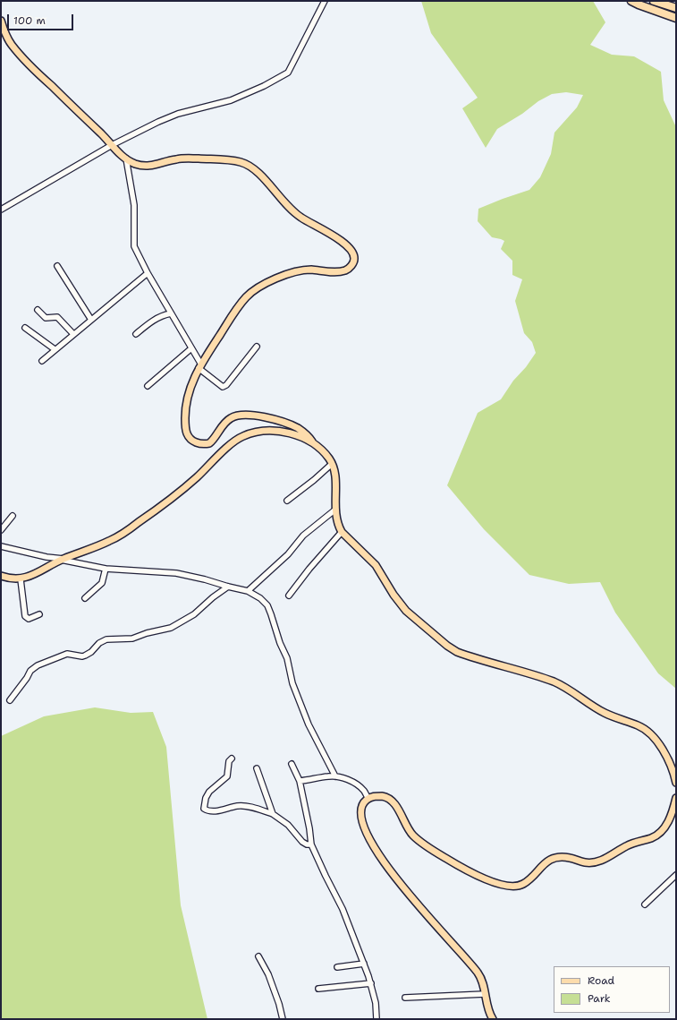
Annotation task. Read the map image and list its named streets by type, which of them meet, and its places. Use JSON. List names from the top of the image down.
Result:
{
  "legend": ["Road", "Park"],
  "scale_bar": "100 m"
}
